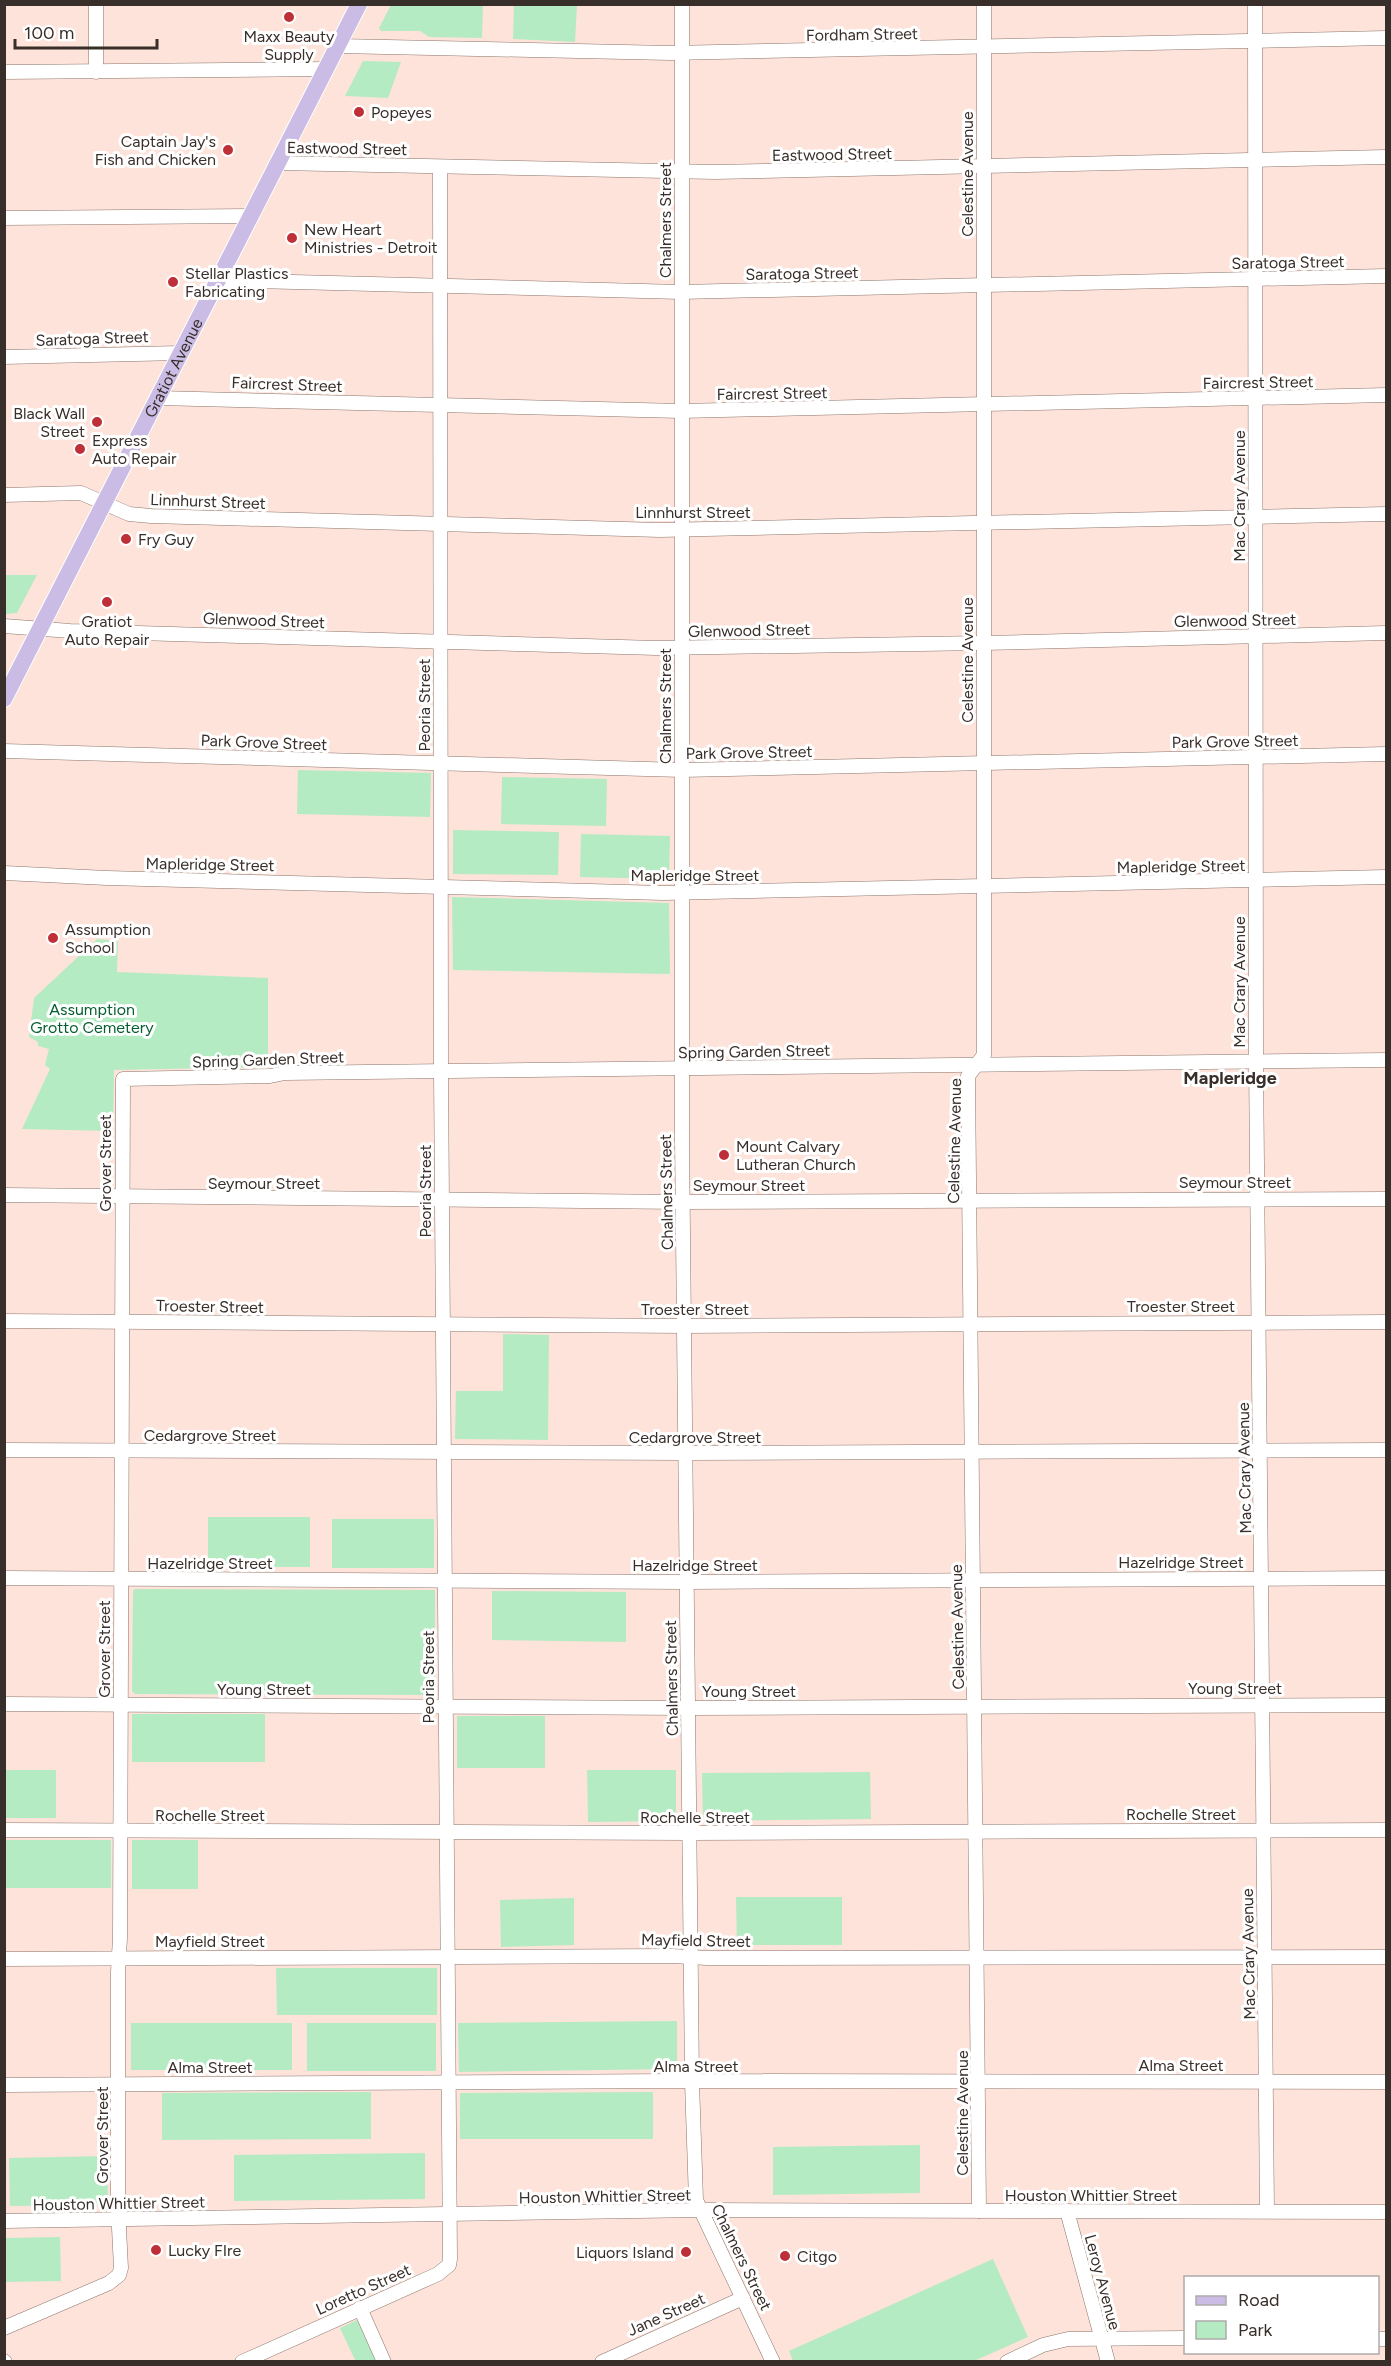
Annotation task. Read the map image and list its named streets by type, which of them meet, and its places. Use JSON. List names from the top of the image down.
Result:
{
  "streets": {
    "main road": ["Gratiot Avenue"],
    "street": [
      "Fordham Street",
      "Eastwood Street",
      "Celestine Avenue",
      "Chalmers Street",
      "Saratoga Street",
      "Faircrest Street",
      "Mac Crary Avenue",
      "Linnhurst Street",
      "Glenwood Street",
      "Peoria Street",
      "Park Grove Street",
      "Mapleridge Street",
      "Spring Garden Street",
      "Grover Street",
      "Seymour Street",
      "Troester Street",
      "Cedargrove Street",
      "Hazelridge Street",
      "Young Street",
      "Rochelle Street",
      "Mayfield Street",
      "Alma Street",
      "Houston Whittier Street",
      "Leroy Avenue",
      "Loretto Street",
      "Jane Street"
    ]
  },
  "crossings": [
    ["Fordham Street", "Celestine Avenue"],
    ["Fordham Street", "Chalmers Street"],
    ["Fordham Street", "Gratiot Avenue"],
    ["Fordham Street", "Mac Crary Avenue"],
    ["Eastwood Street", "Celestine Avenue"],
    ["Eastwood Street", "Chalmers Street"],
    ["Eastwood Street", "Gratiot Avenue"],
    ["Eastwood Street", "Mac Crary Avenue"],
    ["Eastwood Street", "Peoria Street"],
    ["Celestine Avenue", "Saratoga Street"],
    ["Celestine Avenue", "Faircrest Street"],
    ["Celestine Avenue", "Linnhurst Street"],
    ["Celestine Avenue", "Glenwood Street"],
    ["Celestine Avenue", "Park Grove Street"],
    ["Celestine Avenue", "Mapleridge Street"],
    ["Celestine Avenue", "Spring Garden Street"],
    ["Celestine Avenue", "Seymour Street"],
    ["Celestine Avenue", "Troester Street"],
    ["Celestine Avenue", "Cedargrove Street"],
    ["Celestine Avenue", "Hazelridge Street"],
    ["Celestine Avenue", "Young Street"],
    ["Celestine Avenue", "Rochelle Street"],
    ["Celestine Avenue", "Mayfield Street"],
    ["Celestine Avenue", "Alma Street"],
    ["Celestine Avenue", "Houston Whittier Street"],
    ["Chalmers Street", "Saratoga Street"],
    ["Chalmers Street", "Faircrest Street"],
    ["Chalmers Street", "Linnhurst Street"],
    ["Chalmers Street", "Glenwood Street"],
    ["Chalmers Street", "Park Grove Street"],
    ["Chalmers Street", "Mapleridge Street"],
    ["Chalmers Street", "Spring Garden Street"],
    ["Chalmers Street", "Seymour Street"],
    ["Chalmers Street", "Troester Street"],
    ["Chalmers Street", "Cedargrove Street"],
    ["Chalmers Street", "Hazelridge Street"],
    ["Chalmers Street", "Young Street"],
    ["Chalmers Street", "Rochelle Street"],
    ["Chalmers Street", "Mayfield Street"],
    ["Chalmers Street", "Alma Street"],
    ["Chalmers Street", "Houston Whittier Street"],
    ["Chalmers Street", "Jane Street"],
    ["Saratoga Street", "Gratiot Avenue"],
    ["Saratoga Street", "Mac Crary Avenue"],
    ["Saratoga Street", "Peoria Street"],
    ["Gratiot Avenue", "Faircrest Street"],
    ["Gratiot Avenue", "Linnhurst Street"],
    ["Gratiot Avenue", "Glenwood Street"],
    ["Faircrest Street", "Mac Crary Avenue"],
    ["Faircrest Street", "Peoria Street"],
    ["Mac Crary Avenue", "Linnhurst Street"],
    ["Mac Crary Avenue", "Glenwood Street"],
    ["Mac Crary Avenue", "Park Grove Street"],
    ["Mac Crary Avenue", "Mapleridge Street"],
    ["Mac Crary Avenue", "Spring Garden Street"],
    ["Mac Crary Avenue", "Seymour Street"],
    ["Mac Crary Avenue", "Troester Street"],
    ["Mac Crary Avenue", "Cedargrove Street"],
    ["Mac Crary Avenue", "Hazelridge Street"],
    ["Mac Crary Avenue", "Young Street"],
    ["Mac Crary Avenue", "Rochelle Street"],
    ["Mac Crary Avenue", "Mayfield Street"],
    ["Mac Crary Avenue", "Alma Street"],
    ["Mac Crary Avenue", "Houston Whittier Street"],
    ["Linnhurst Street", "Peoria Street"],
    ["Glenwood Street", "Peoria Street"],
    ["Peoria Street", "Park Grove Street"],
    ["Peoria Street", "Mapleridge Street"],
    ["Peoria Street", "Spring Garden Street"],
    ["Peoria Street", "Seymour Street"],
    ["Peoria Street", "Troester Street"],
    ["Peoria Street", "Cedargrove Street"],
    ["Peoria Street", "Hazelridge Street"],
    ["Peoria Street", "Young Street"],
    ["Peoria Street", "Rochelle Street"],
    ["Peoria Street", "Mayfield Street"],
    ["Peoria Street", "Alma Street"],
    ["Peoria Street", "Houston Whittier Street"],
    ["Peoria Street", "Loretto Street"],
    ["Spring Garden Street", "Grover Street"],
    ["Grover Street", "Seymour Street"],
    ["Grover Street", "Troester Street"],
    ["Grover Street", "Cedargrove Street"],
    ["Grover Street", "Hazelridge Street"],
    ["Grover Street", "Young Street"],
    ["Grover Street", "Rochelle Street"],
    ["Grover Street", "Mayfield Street"],
    ["Grover Street", "Alma Street"],
    ["Grover Street", "Houston Whittier Street"],
    ["Houston Whittier Street", "Leroy Avenue"],
    ["Houston Whittier Street", "Loretto Street"]
  ],
  "districts": ["Mapleridge"],
  "parks": ["Assumption Grotto Cemetery"],
  "places": [
    "Maxx Beauty Supply",
    "Popeyes",
    "Captain Jay's Fish and Chicken",
    "New Heart Ministries - Detroit",
    "Stellar Plastics Fabricating",
    "Black Wall Street",
    "Express Auto Repair",
    "Fry Guy",
    "Gratiot Auto Repair",
    "Assumption School",
    "Mount Calvary Lutheran Church",
    "Lucky FIre",
    "Liquors Island",
    "Citgo"
  ],
  "legend": ["Road", "Park"],
  "scale_bar": "100 m"
}
